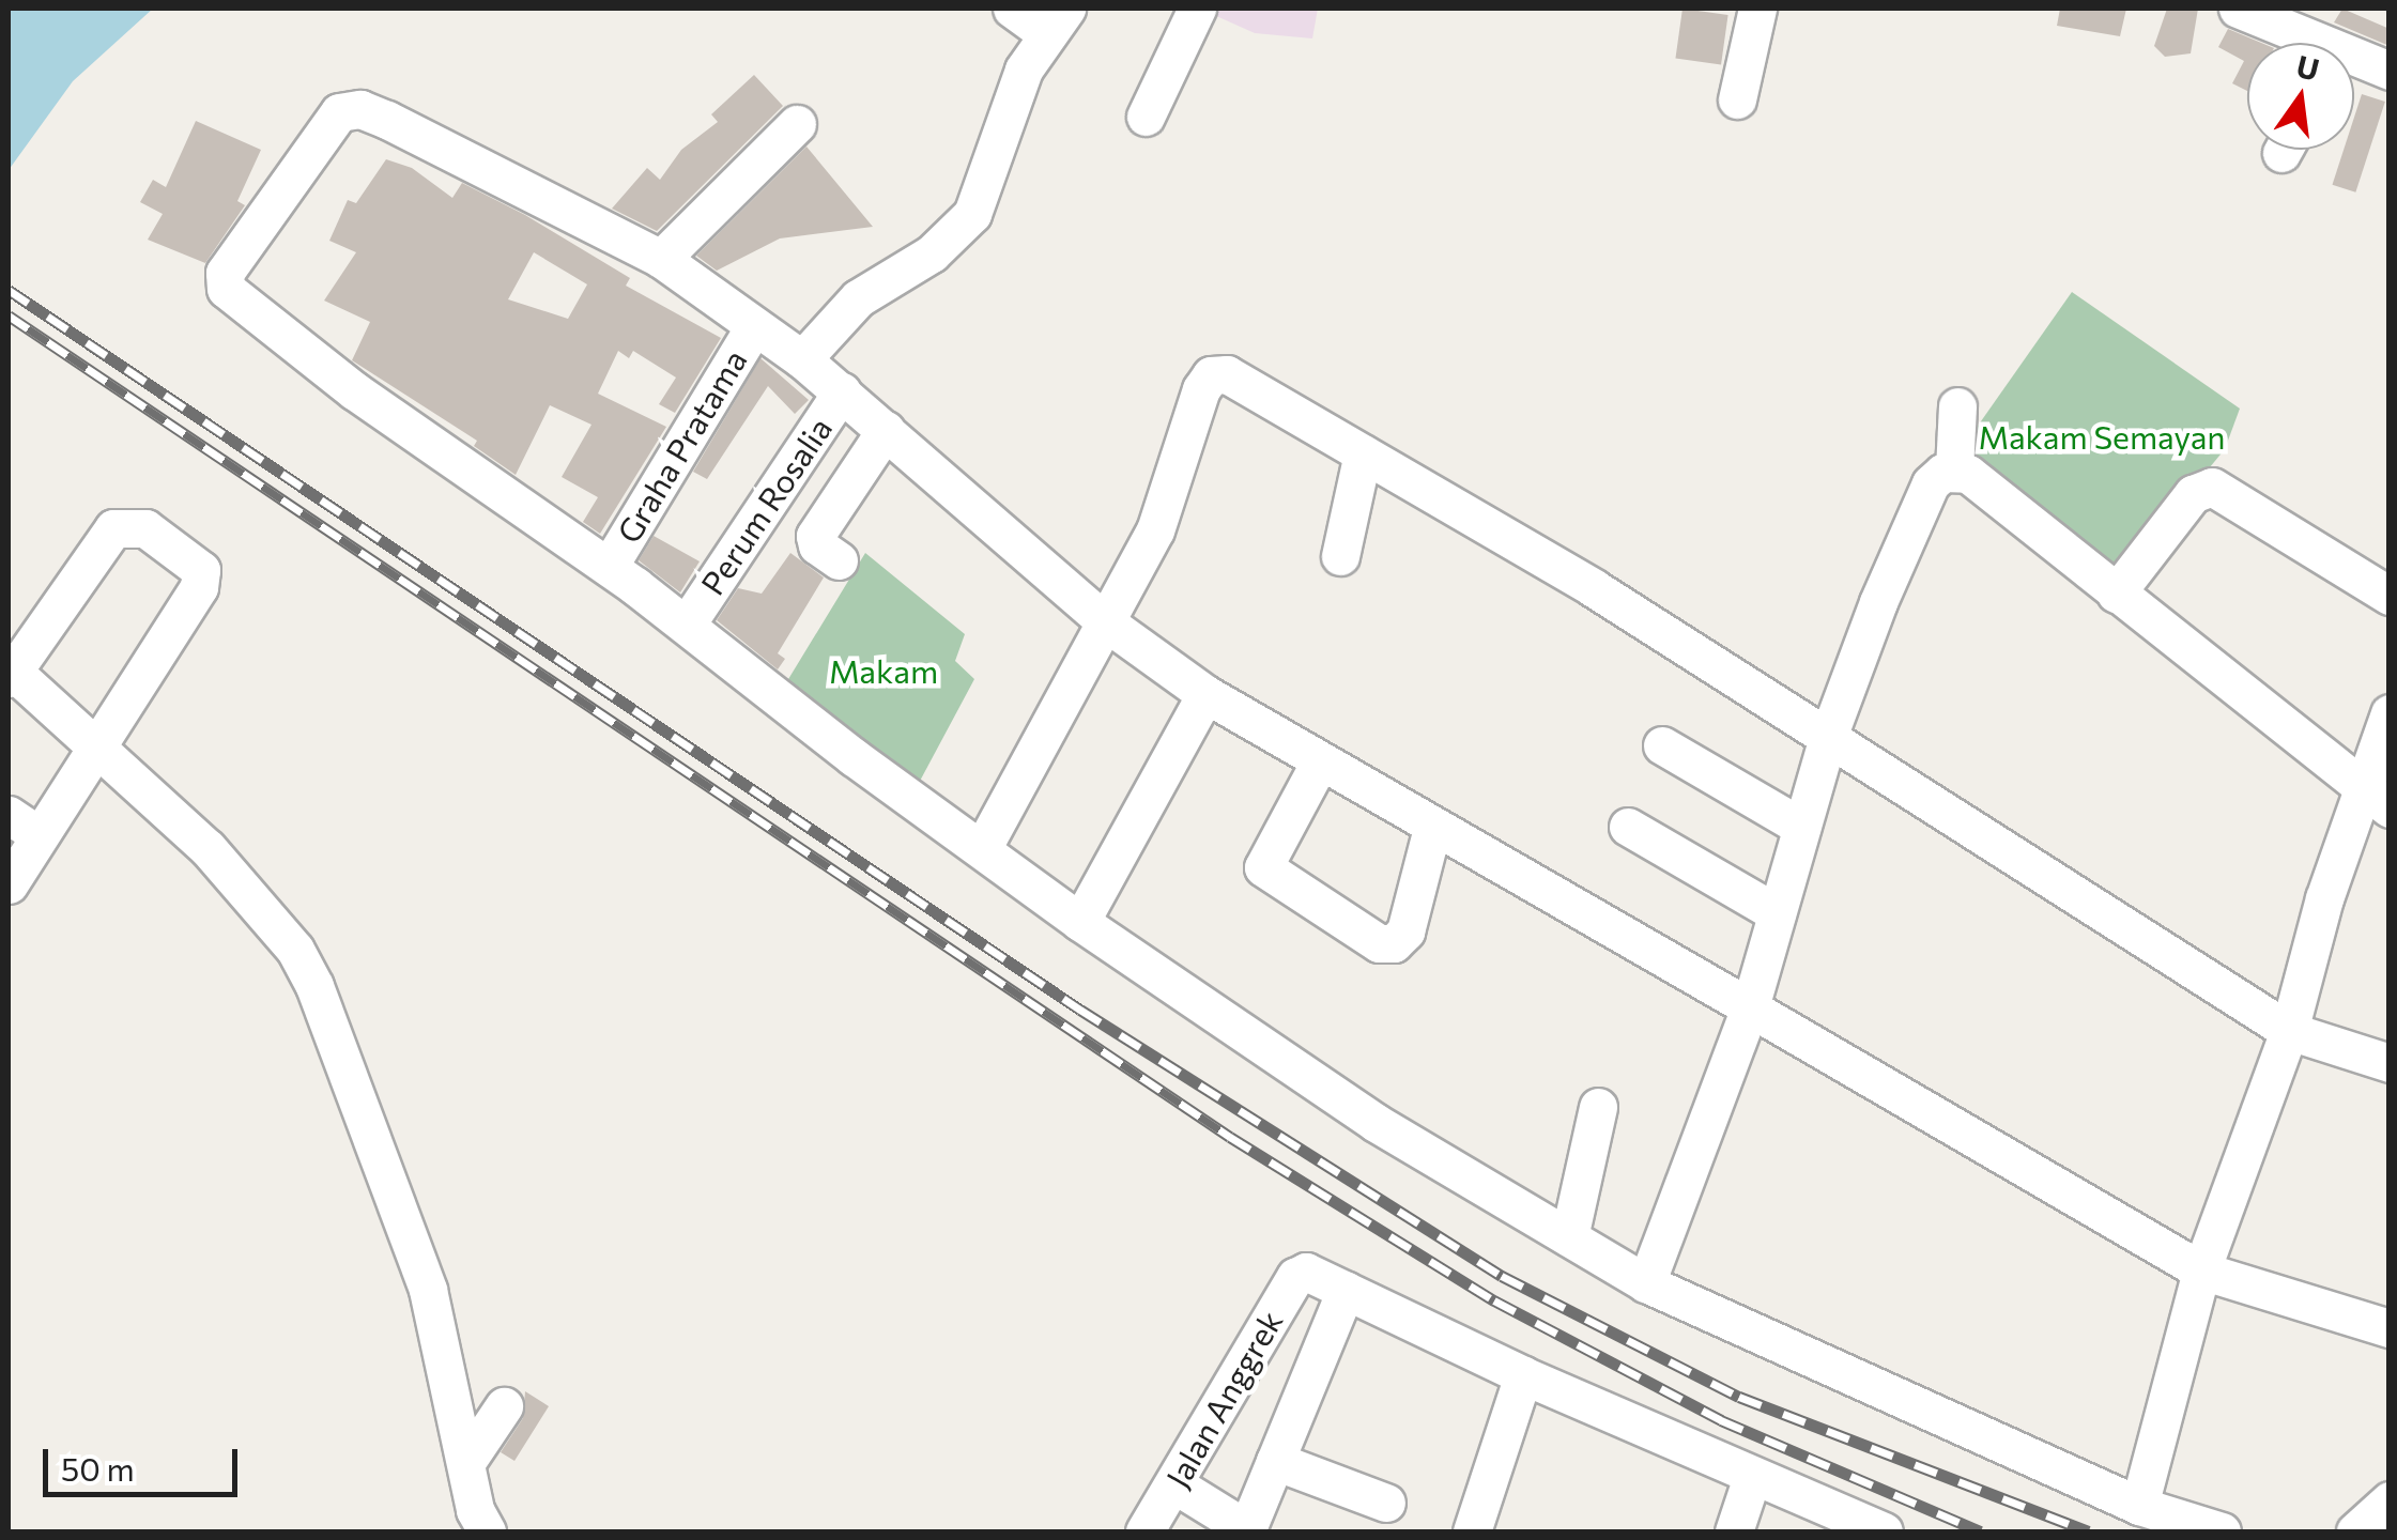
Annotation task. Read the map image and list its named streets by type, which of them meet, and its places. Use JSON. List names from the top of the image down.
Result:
{
  "streets": {
    "street": ["Graha Pratama", "Perum Rosalia", "Jalan Anggrek"]
  },
  "parks": ["Makam Semayan", "Makam"],
  "scale_bar": "50 m",
  "north": "top"
}
